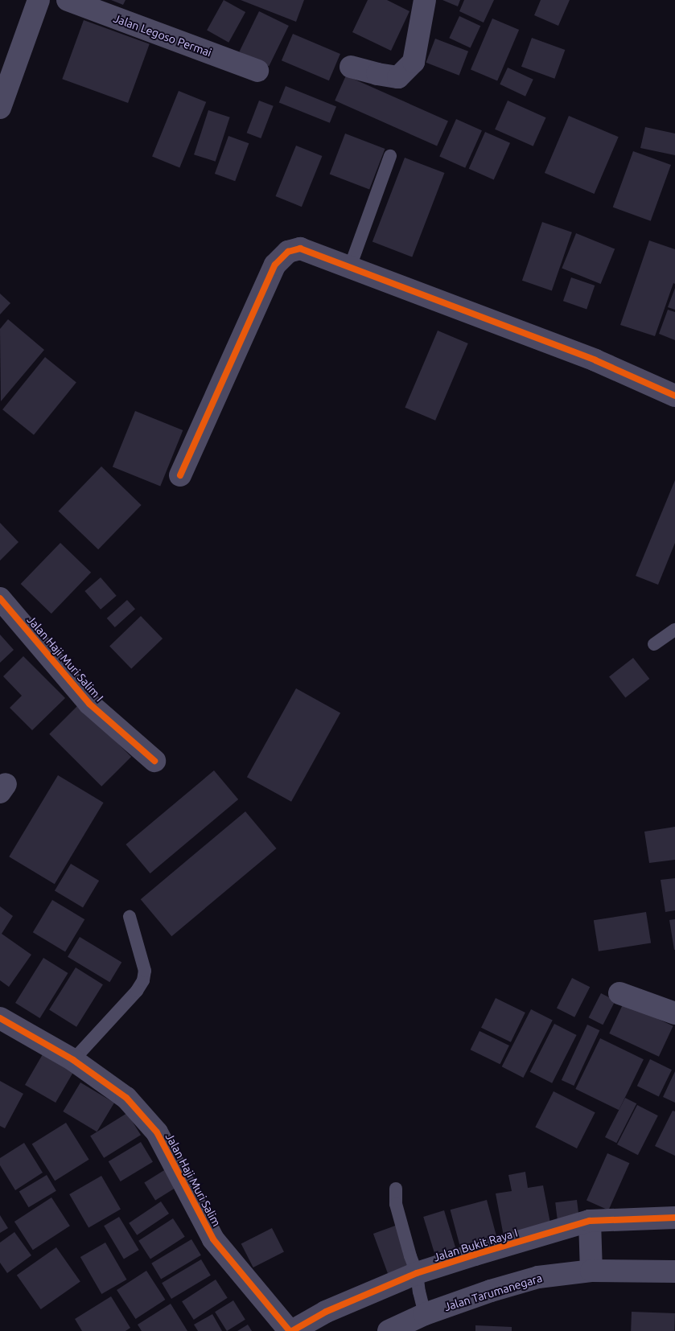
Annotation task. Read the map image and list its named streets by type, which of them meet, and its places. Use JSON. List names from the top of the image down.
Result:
{
  "streets": {
    "street": [
      "Jalan Legoso Permai",
      "Jalan Haji Muri Salim I",
      "Jalan Haji Muri Salim",
      "Jalan Bukit Raya I",
      "Jalan Tarumanegara"
    ]
  },
  "crossings": [
    ["Jalan Haji Muri Salim", "Jalan Bukit Raya I"]
  ]
}
